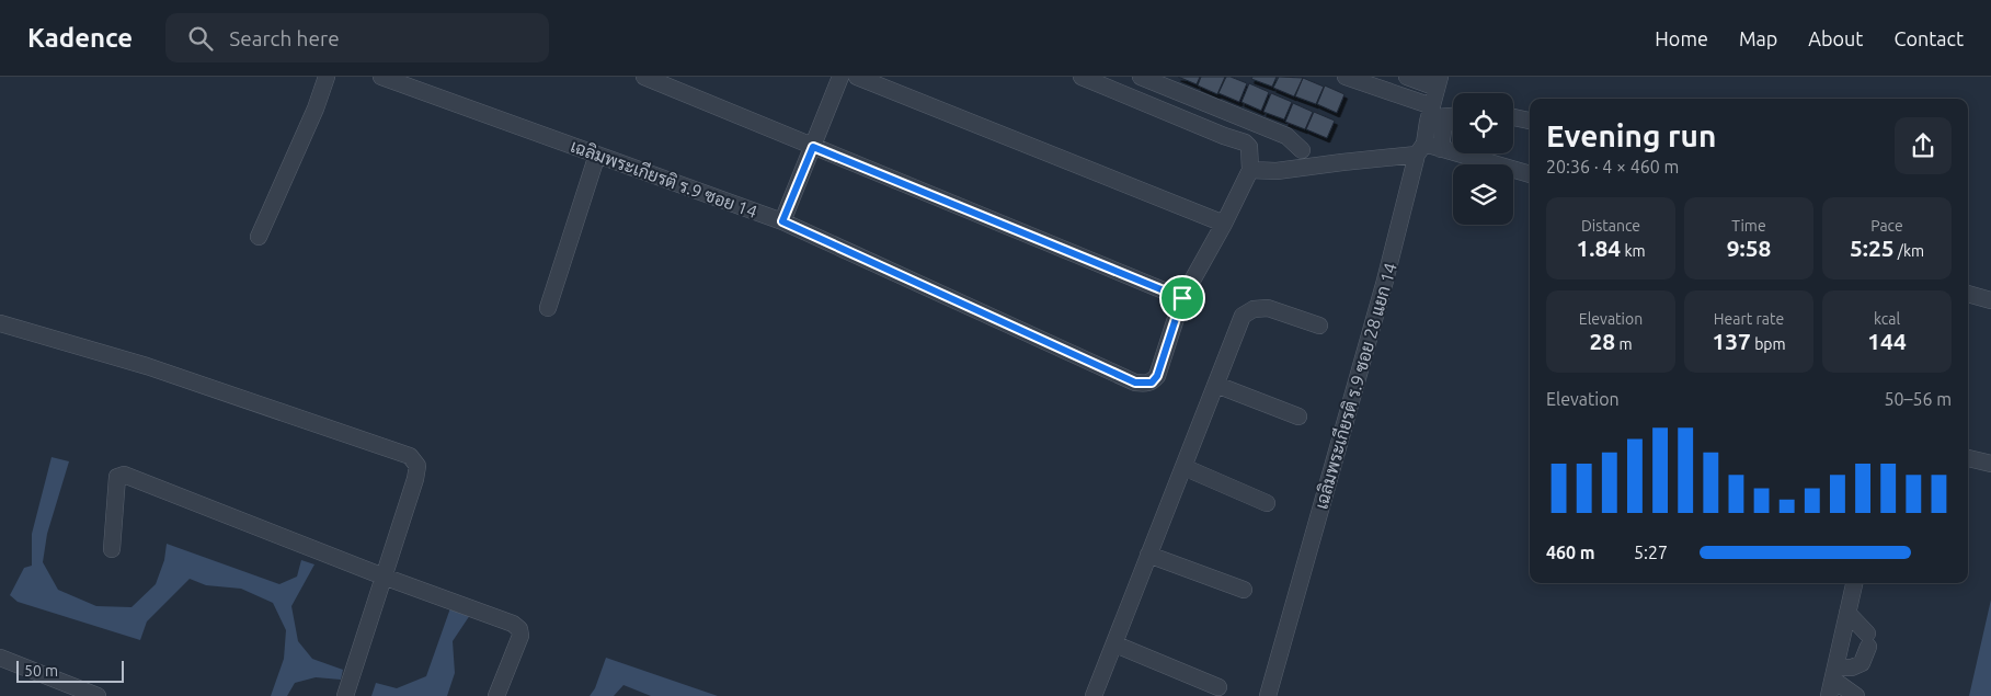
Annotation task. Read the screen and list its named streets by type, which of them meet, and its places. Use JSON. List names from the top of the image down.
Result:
{
  "streets": {
    "street": ["เฉลิมพระเกียรติ ร.9 ซอย 14", "เฉลิมพระเกียรติ ร.9 ซอย 28 แยก 14"]
  },
  "scale_bar": "50 m",
  "page": {
    "header": "Kadence",
    "search": "Search here",
    "nav": [
      "Home",
      "Map",
      "About",
      "Contact"
    ],
    "heading": ["Evening run", "20:36 · 4 × 460 m"],
    "stats": [
      ["Distance", "1.84 km"],
      ["Time", "9:58"],
      ["Pace", "5:25 /km"],
      ["Elevation", "28 m"],
      ["Heart rate", "137 bpm"],
      ["kcal", "144"]
    ],
    "chart": ["Elevation", "50–56 m"],
    "list": [
      {
        "name": "460 m",
        "note": "5:27"
      }
    ],
    "scale": "50 m"
  }
}
